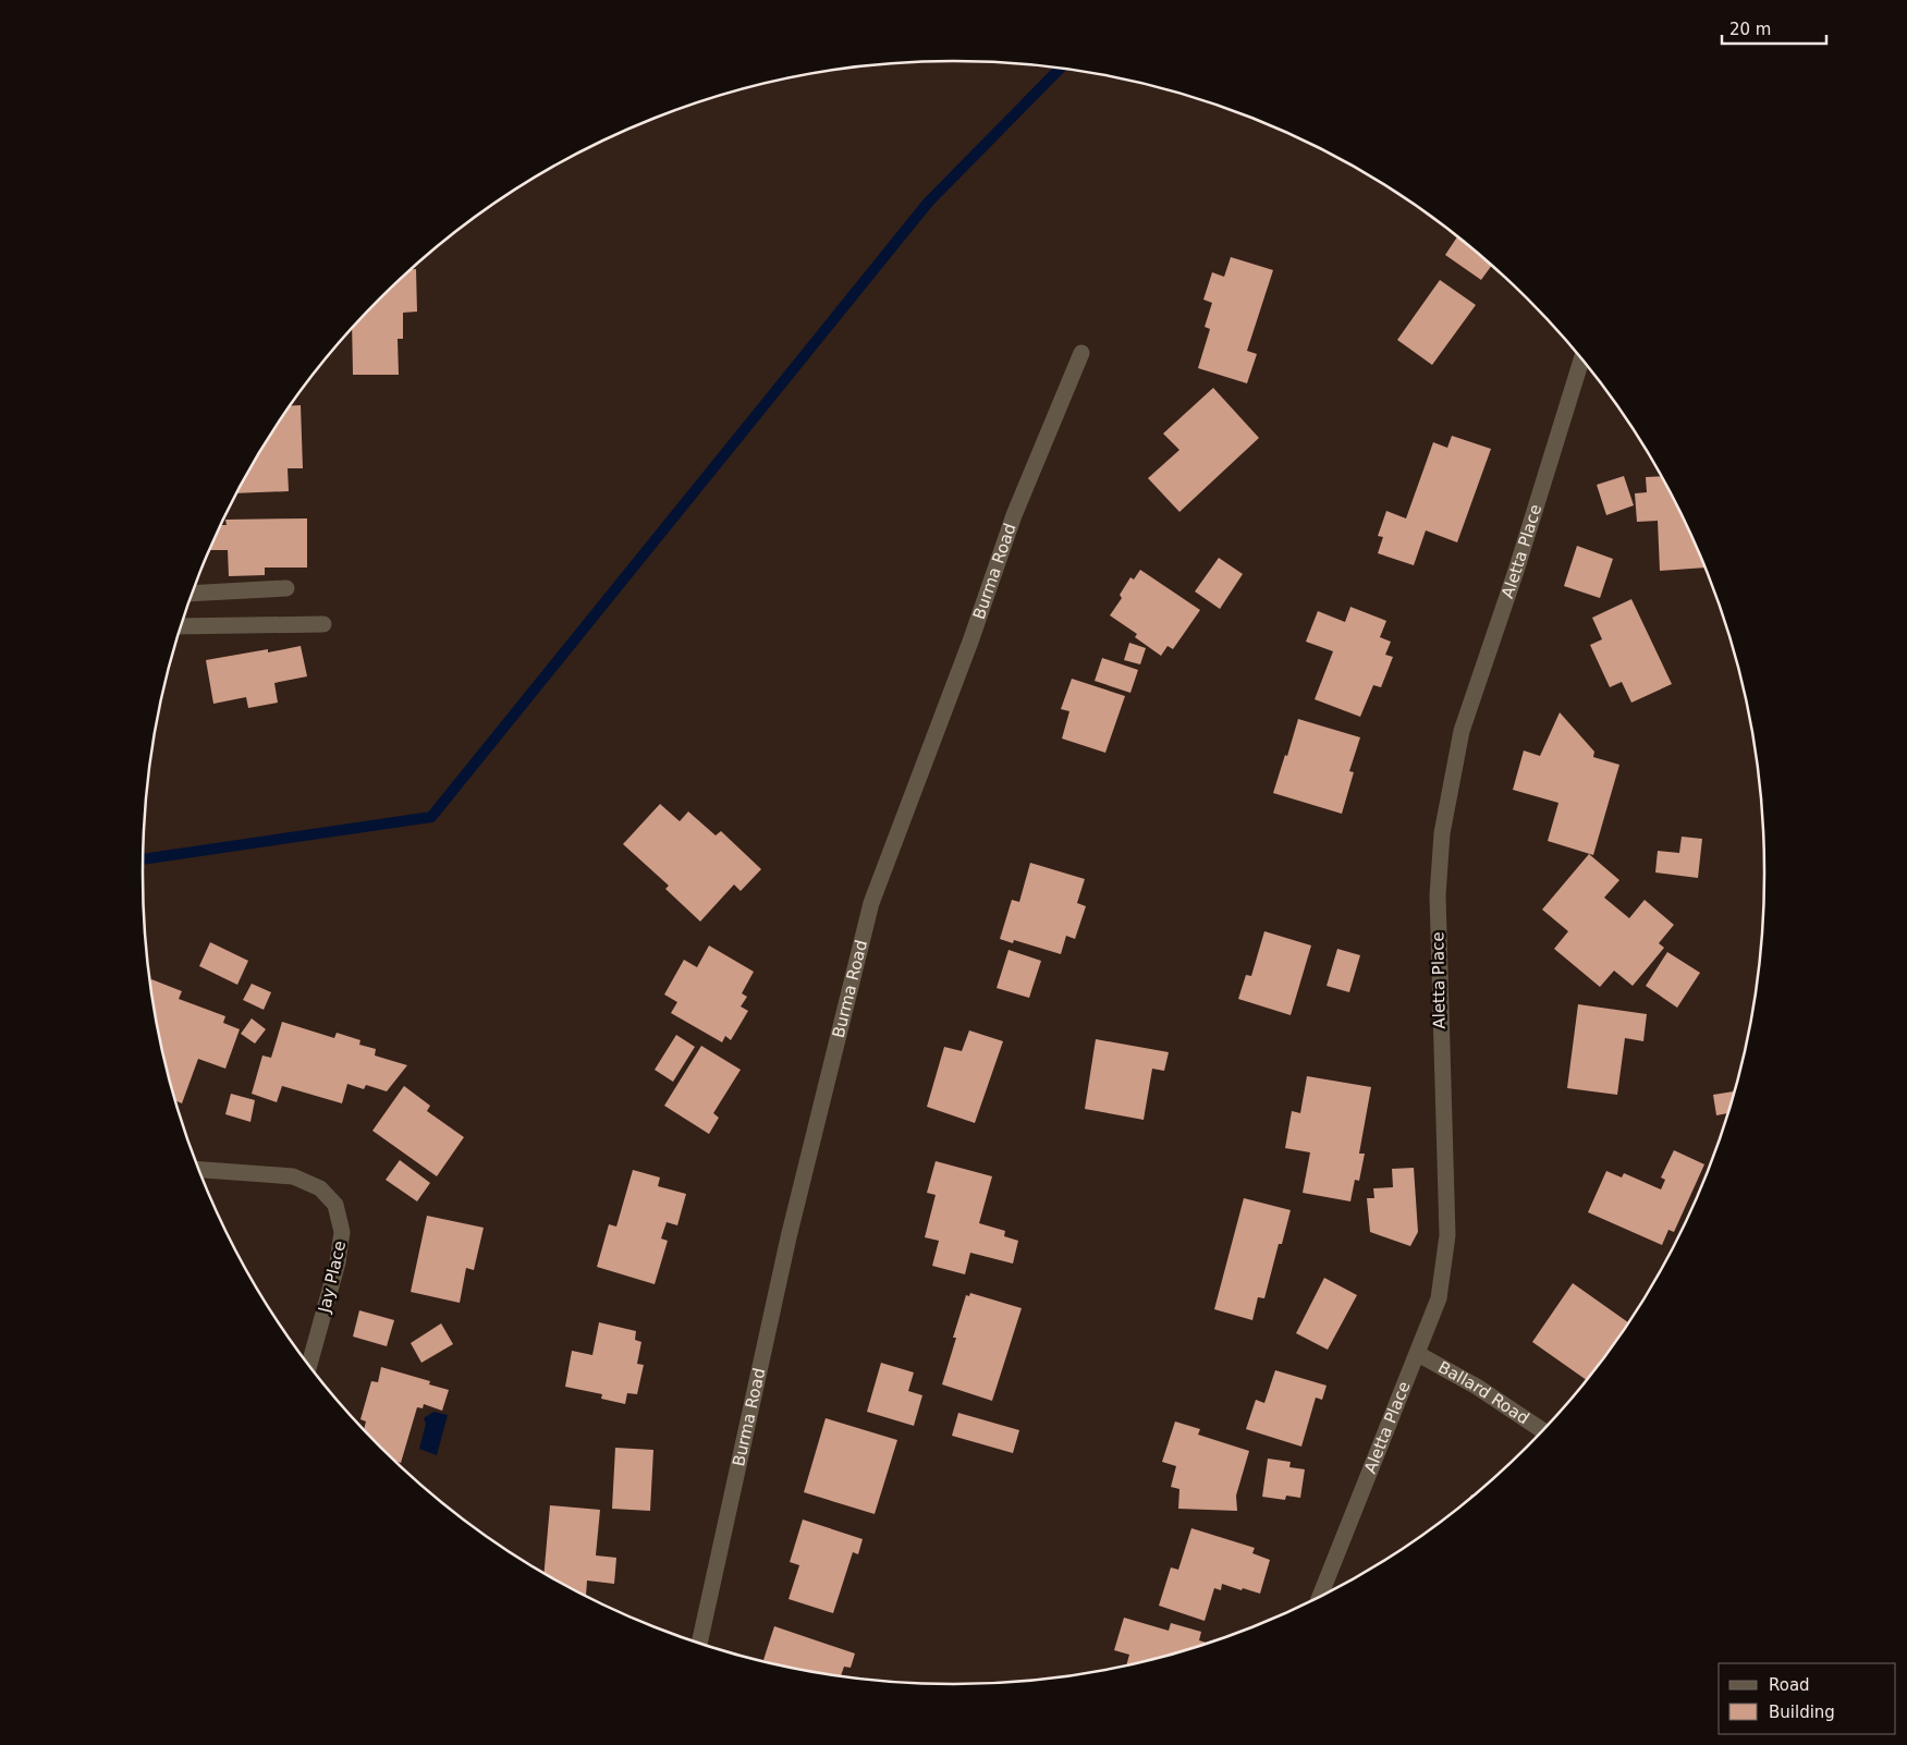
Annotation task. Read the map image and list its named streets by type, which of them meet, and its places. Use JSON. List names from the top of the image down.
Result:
{
  "streets": {
    "street": [
      "Aletta Place",
      "Burma Road",
      "Jay Place",
      "Ballard Road"
    ]
  },
  "crossings": [
    ["Aletta Place", "Ballard Road"]
  ],
  "legend": ["Road", "Building"],
  "scale_bar": "20 m"
}
